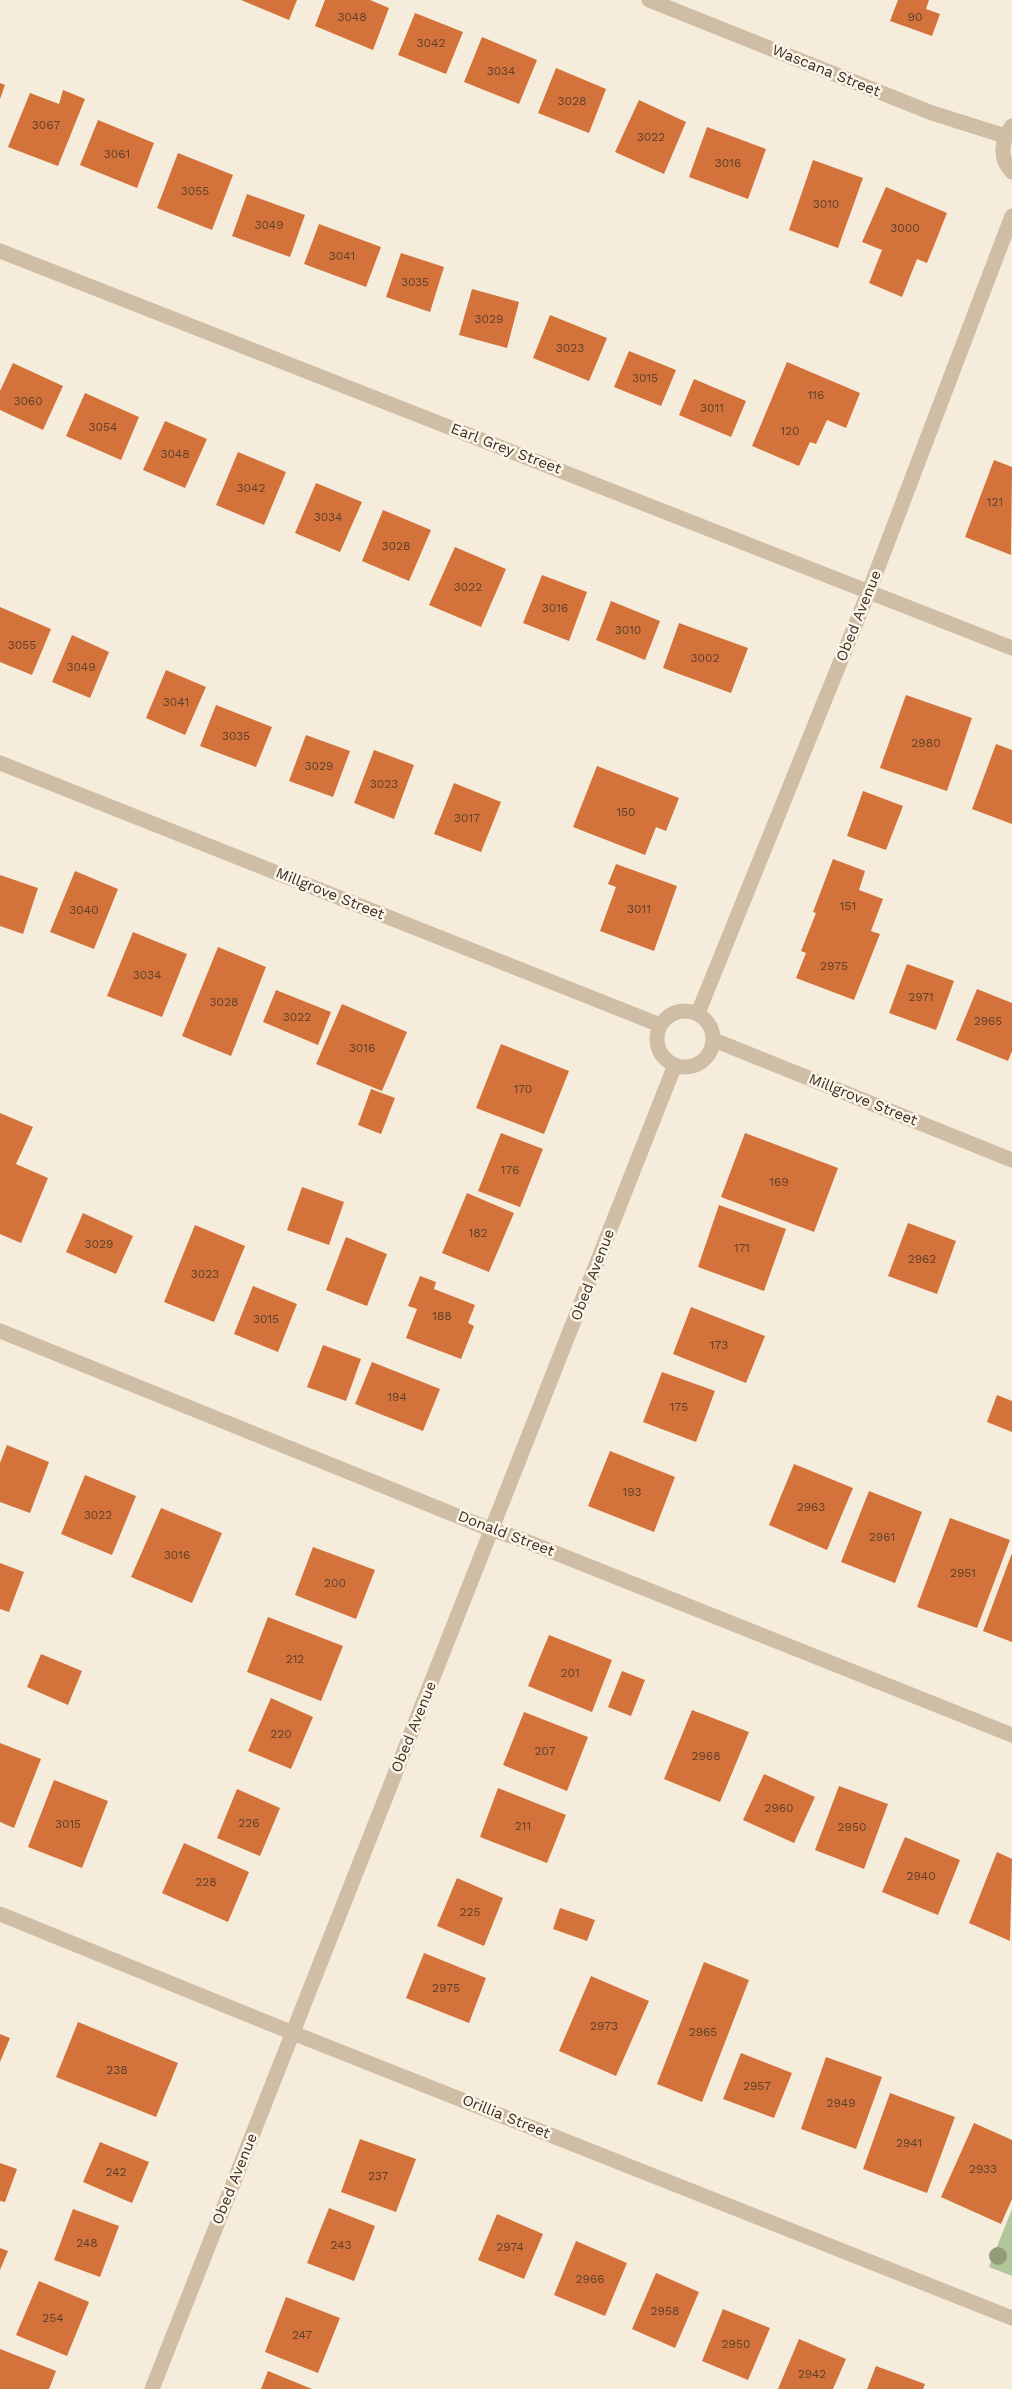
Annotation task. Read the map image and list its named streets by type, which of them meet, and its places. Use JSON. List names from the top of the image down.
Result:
{
  "streets": {
    "street": [
      "Wascana Street",
      "Earl Grey Street",
      "Obed Avenue",
      "Millgrove Street",
      "Donald Street",
      "Orillia Street"
    ]
  },
  "crossings": [
    ["Earl Grey Street", "Obed Avenue"],
    ["Obed Avenue", "Millgrove Street"],
    ["Obed Avenue", "Donald Street"],
    ["Obed Avenue", "Orillia Street"]
  ],
  "house_numbers": [
    "3048",
    "90",
    "3042",
    "3034",
    "3028",
    "3067",
    "3022",
    "3061",
    "3016",
    "3055",
    "3010",
    "3049",
    "3000",
    "3041",
    "3035",
    "3029",
    "3023",
    "3015",
    "116",
    "3060",
    "3011",
    "3054",
    "120",
    "3048",
    "3042",
    "121",
    "3034",
    "3028",
    "3022",
    "3016",
    "3010",
    "3055",
    "3002",
    "3049",
    "3041",
    "3035",
    "2980",
    "3029",
    "3023",
    "150",
    "3017",
    "151",
    "3011",
    "3040",
    "2975",
    "3034",
    "2971",
    "3028",
    "3022",
    "2965",
    "3016",
    "170",
    "176",
    "169",
    "182",
    "3029",
    "171",
    "2962",
    "3023",
    "188",
    "3015",
    "173",
    "194",
    "175",
    "193",
    "2963",
    "3022",
    "2961",
    "3016",
    "2951",
    "200",
    "212",
    "201",
    "220",
    "207",
    "2968",
    "2960",
    "226",
    "3015",
    "211",
    "2950",
    "2940",
    "228",
    "225",
    "2975",
    "2973",
    "2965",
    "238",
    "2957",
    "2949",
    "2941",
    "2933",
    "242",
    "237",
    "248",
    "243",
    "2974",
    "2966",
    "2958",
    "254",
    "247",
    "2950",
    "2942"
  ]
}
